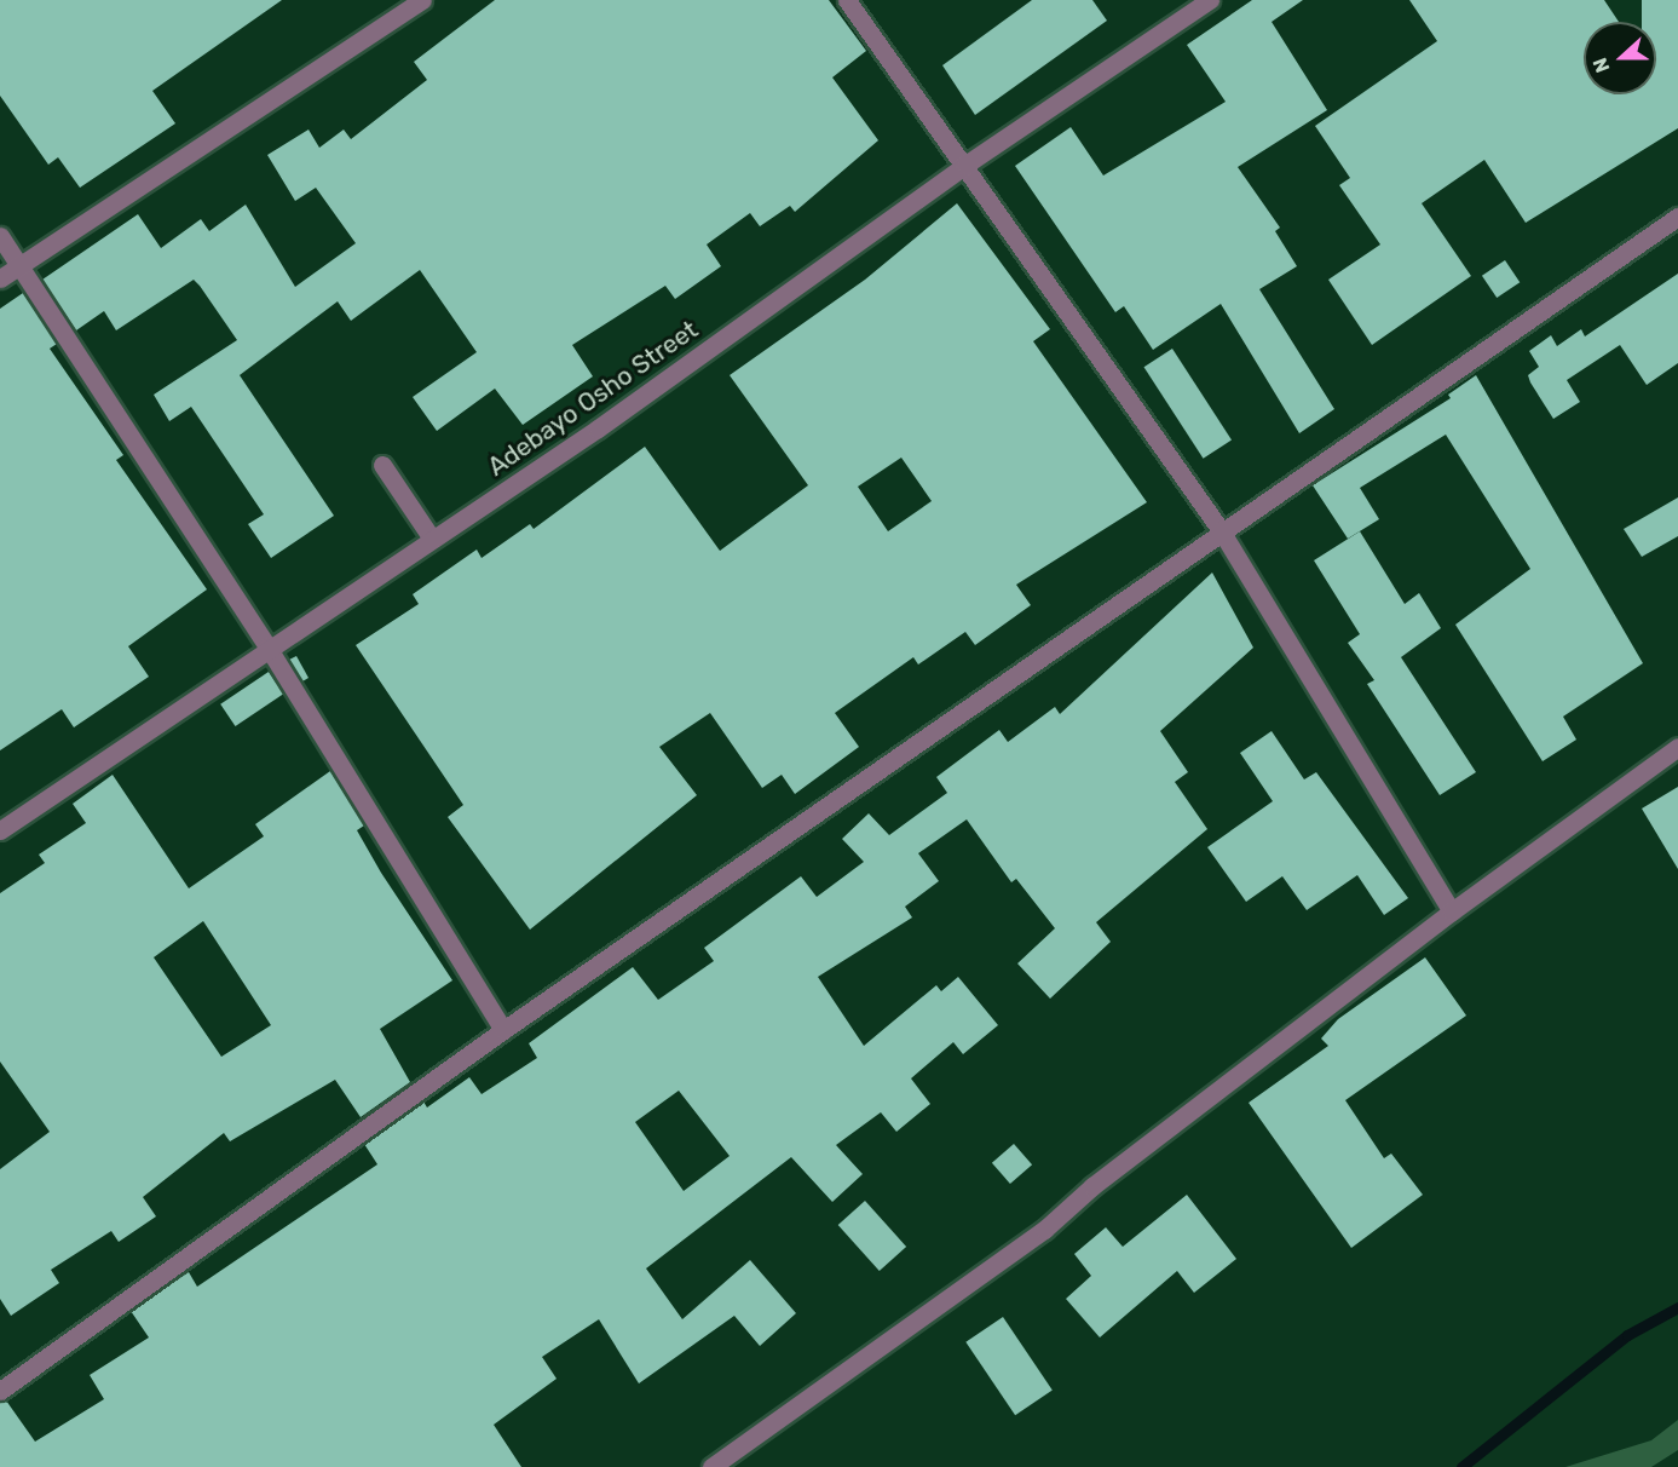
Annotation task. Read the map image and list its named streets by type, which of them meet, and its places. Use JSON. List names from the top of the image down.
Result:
{
  "streets": {
    "street": ["Adebayo Osho Street"]
  },
  "north": "left"
}
